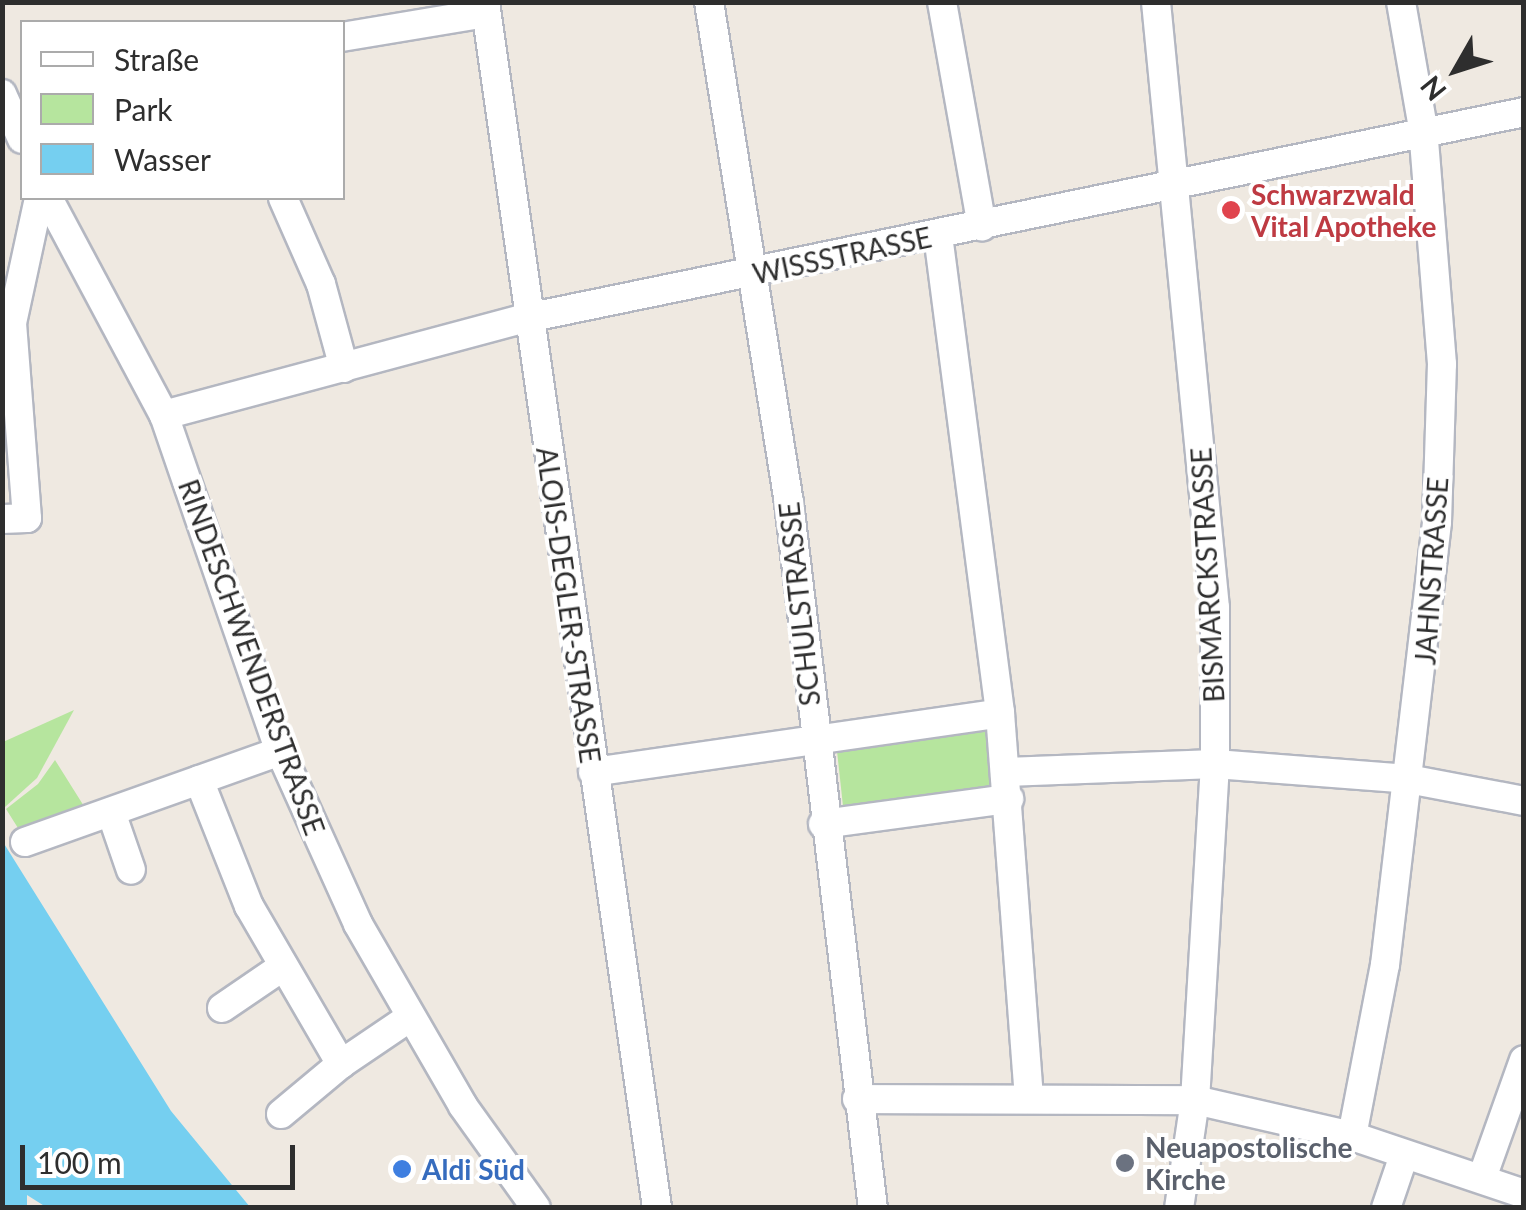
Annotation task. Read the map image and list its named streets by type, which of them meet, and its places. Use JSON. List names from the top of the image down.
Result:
{
  "streets": {
    "street": [
      "WISSSTRASSE",
      "JAHNSTRASSE",
      "BISMARCKSTRASSE",
      "SCHULSTRASSE",
      "ALOIS-DEGLER-STRASSE",
      "RINDESCHWENDERSTRASSE"
    ]
  },
  "crossings": [
    ["WISSSTRASSE", "JAHNSTRASSE"],
    ["WISSSTRASSE", "BISMARCKSTRASSE"],
    ["WISSSTRASSE", "SCHULSTRASSE"],
    ["WISSSTRASSE", "ALOIS-DEGLER-STRASSE"],
    ["WISSSTRASSE", "RINDESCHWENDERSTRASSE"]
  ],
  "places": ["Schwarzwald Vital Apotheke", "Neuapostolische Kirche", "Aldi Süd"],
  "legend": ["Straße", "Park", "Wasser"],
  "scale_bar": "100 m",
  "north": "bottom left"
}
